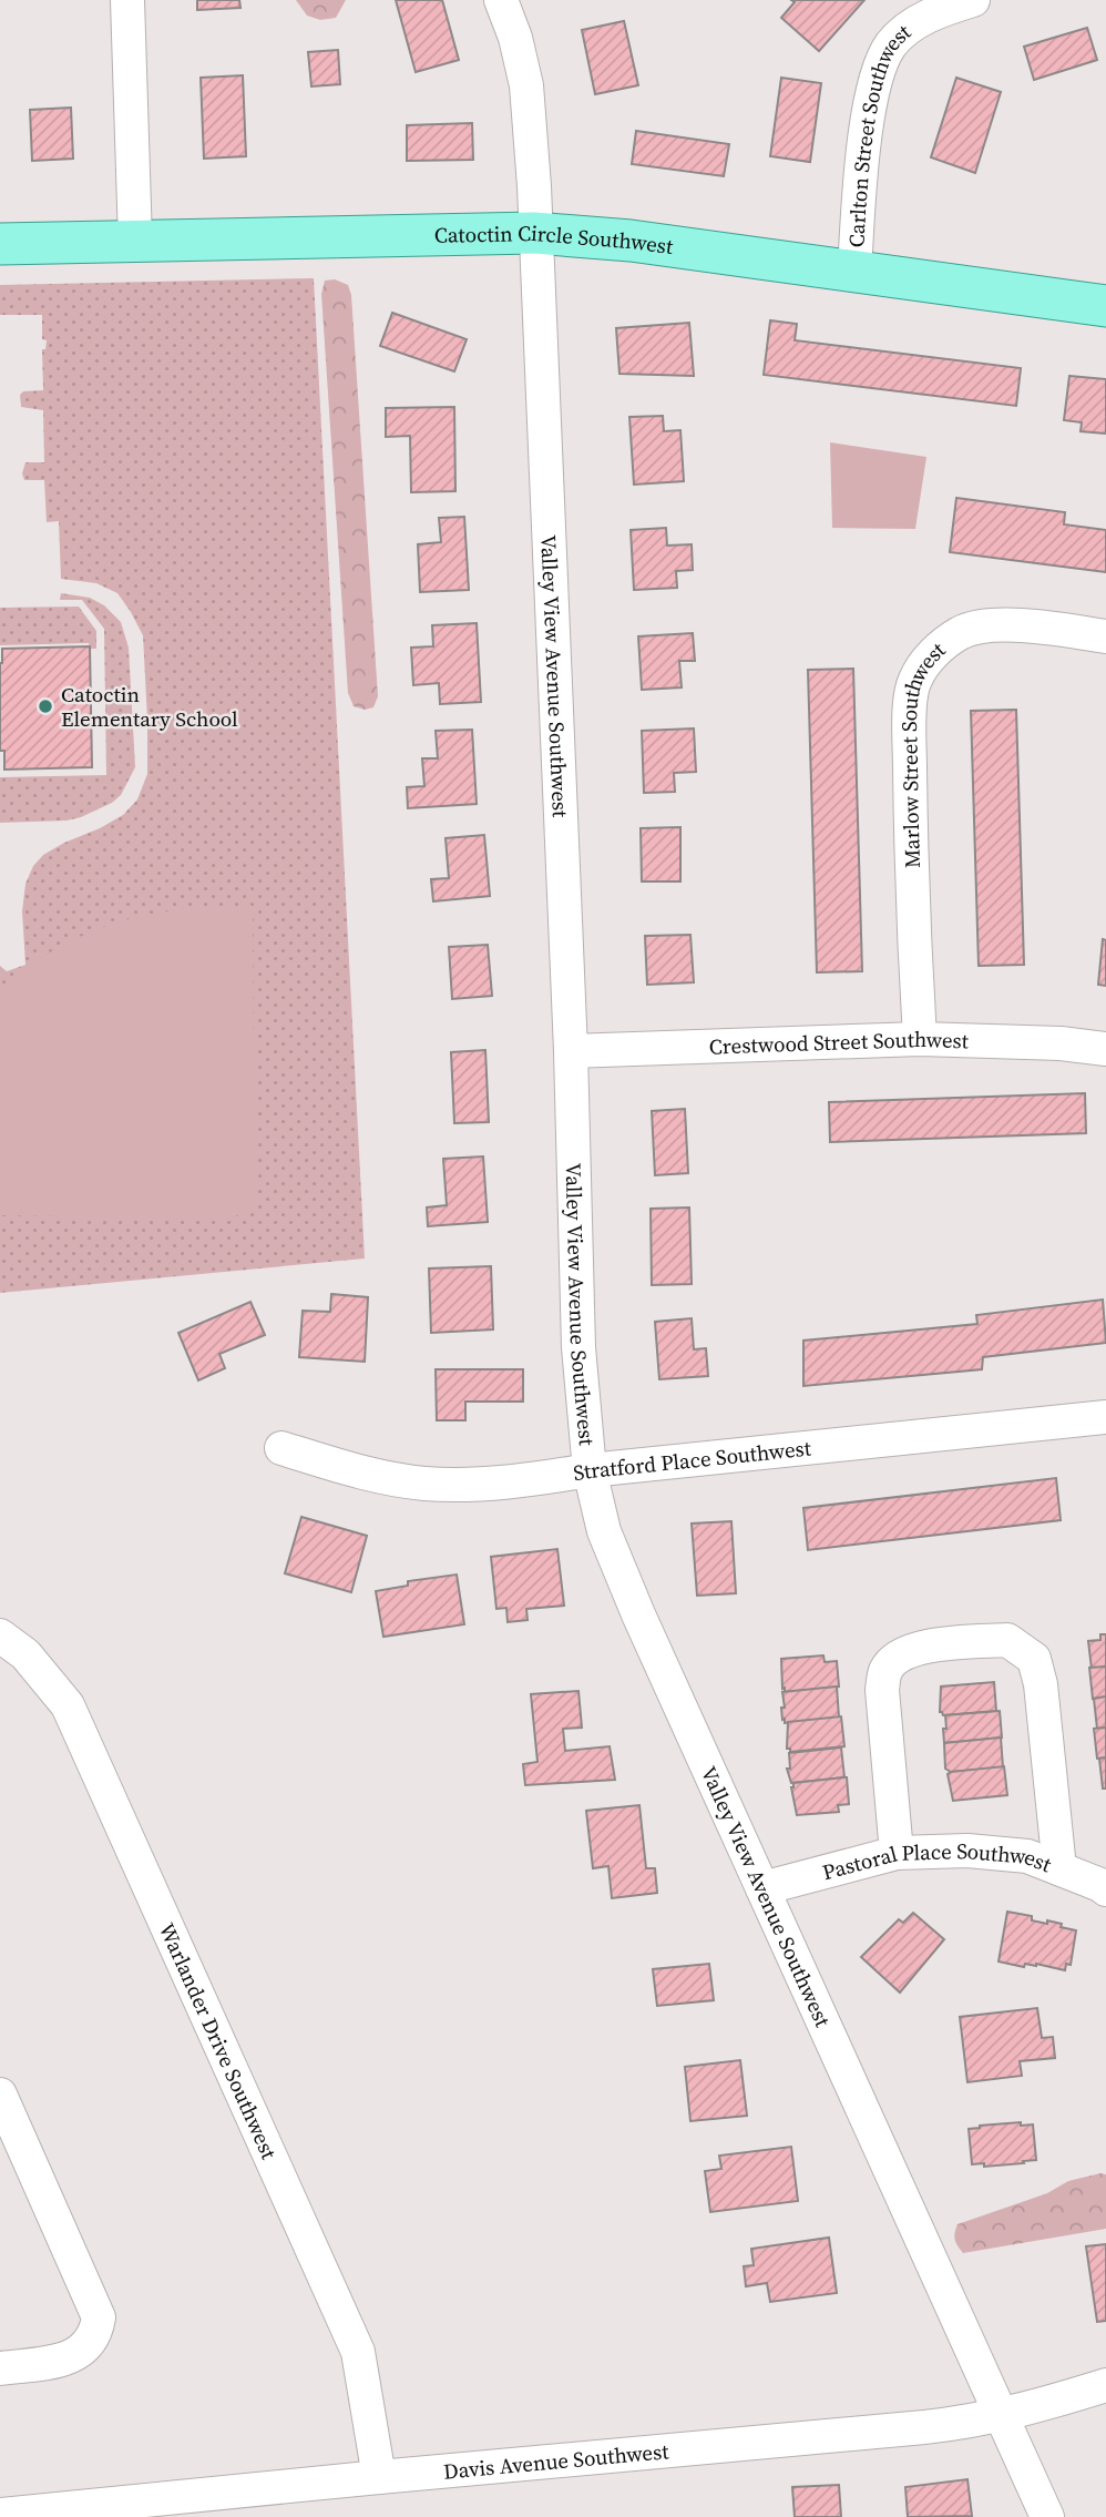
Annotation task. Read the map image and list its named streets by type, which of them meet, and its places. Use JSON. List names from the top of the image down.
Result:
{
  "streets": {
    "main road": ["Catoctin Circle Southwest"],
    "street": [
      "Carlton Street Southwest",
      "Valley View Avenue Southwest",
      "Marlow Street Southwest",
      "Crestwood Street Southwest",
      "Stratford Place Southwest",
      "Pastoral Place Southwest",
      "Warlander Drive Southwest",
      "Davis Avenue Southwest"
    ]
  },
  "crossings": [
    ["Carlton Street Southwest", "Catoctin Circle Southwest"],
    ["Catoctin Circle Southwest", "Valley View Avenue Southwest"],
    ["Valley View Avenue Southwest", "Crestwood Street Southwest"],
    ["Valley View Avenue Southwest", "Stratford Place Southwest"],
    ["Valley View Avenue Southwest", "Pastoral Place Southwest"],
    ["Valley View Avenue Southwest", "Davis Avenue Southwest"],
    ["Marlow Street Southwest", "Crestwood Street Southwest"],
    ["Warlander Drive Southwest", "Davis Avenue Southwest"]
  ],
  "places": ["Catoctin Elementary School"]
}
